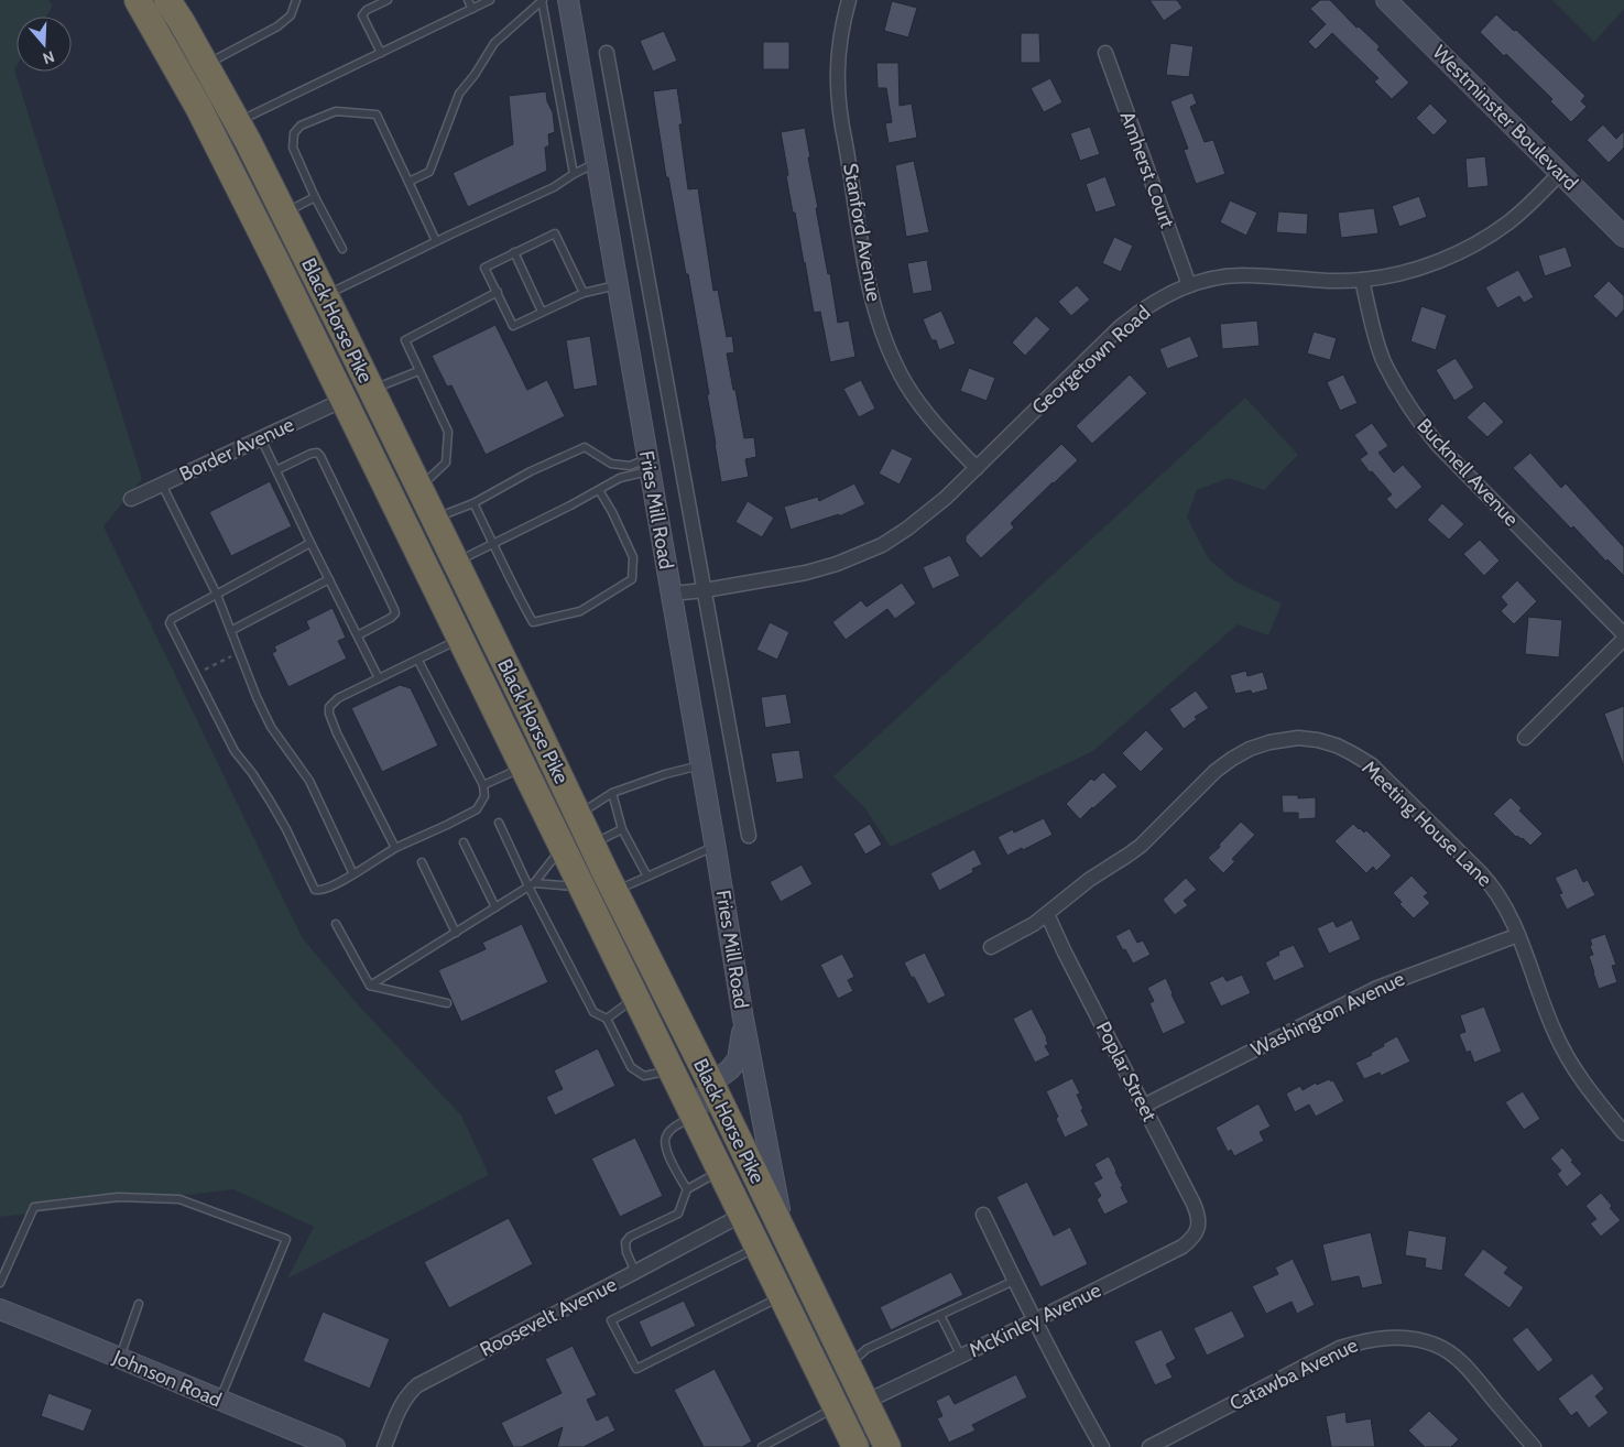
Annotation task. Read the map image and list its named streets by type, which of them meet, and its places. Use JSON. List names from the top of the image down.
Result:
{
  "streets": {
    "highway": ["Black Horse Pike"],
    "main road": ["Westminster Boulevard", "Fries Mill Road", "Johnson Road"],
    "street": [
      "Amherst Court",
      "Stanford Avenue",
      "Georgetown Road",
      "Border Avenue",
      "Bucknell Avenue",
      "Meeting House Lane",
      "Washington Avenue",
      "Poplar Street",
      "Roosevelt Avenue",
      "McKinley Avenue",
      "Catawba Avenue"
    ]
  },
  "crossings": [
    ["Westminster Boulevard", "Georgetown Road"],
    ["Amherst Court", "Georgetown Road"],
    ["Stanford Avenue", "Georgetown Road"],
    ["Black Horse Pike", "Border Avenue"],
    ["Black Horse Pike", "Fries Mill Road"],
    ["Black Horse Pike", "Roosevelt Avenue"],
    ["Black Horse Pike", "McKinley Avenue"],
    ["Georgetown Road", "Bucknell Avenue"],
    ["Georgetown Road", "Fries Mill Road"],
    ["Meeting House Lane", "Washington Avenue"],
    ["Meeting House Lane", "Poplar Street"],
    ["Washington Avenue", "Poplar Street"],
    ["Poplar Street", "McKinley Avenue"]
  ],
  "north": "bottom"
}
